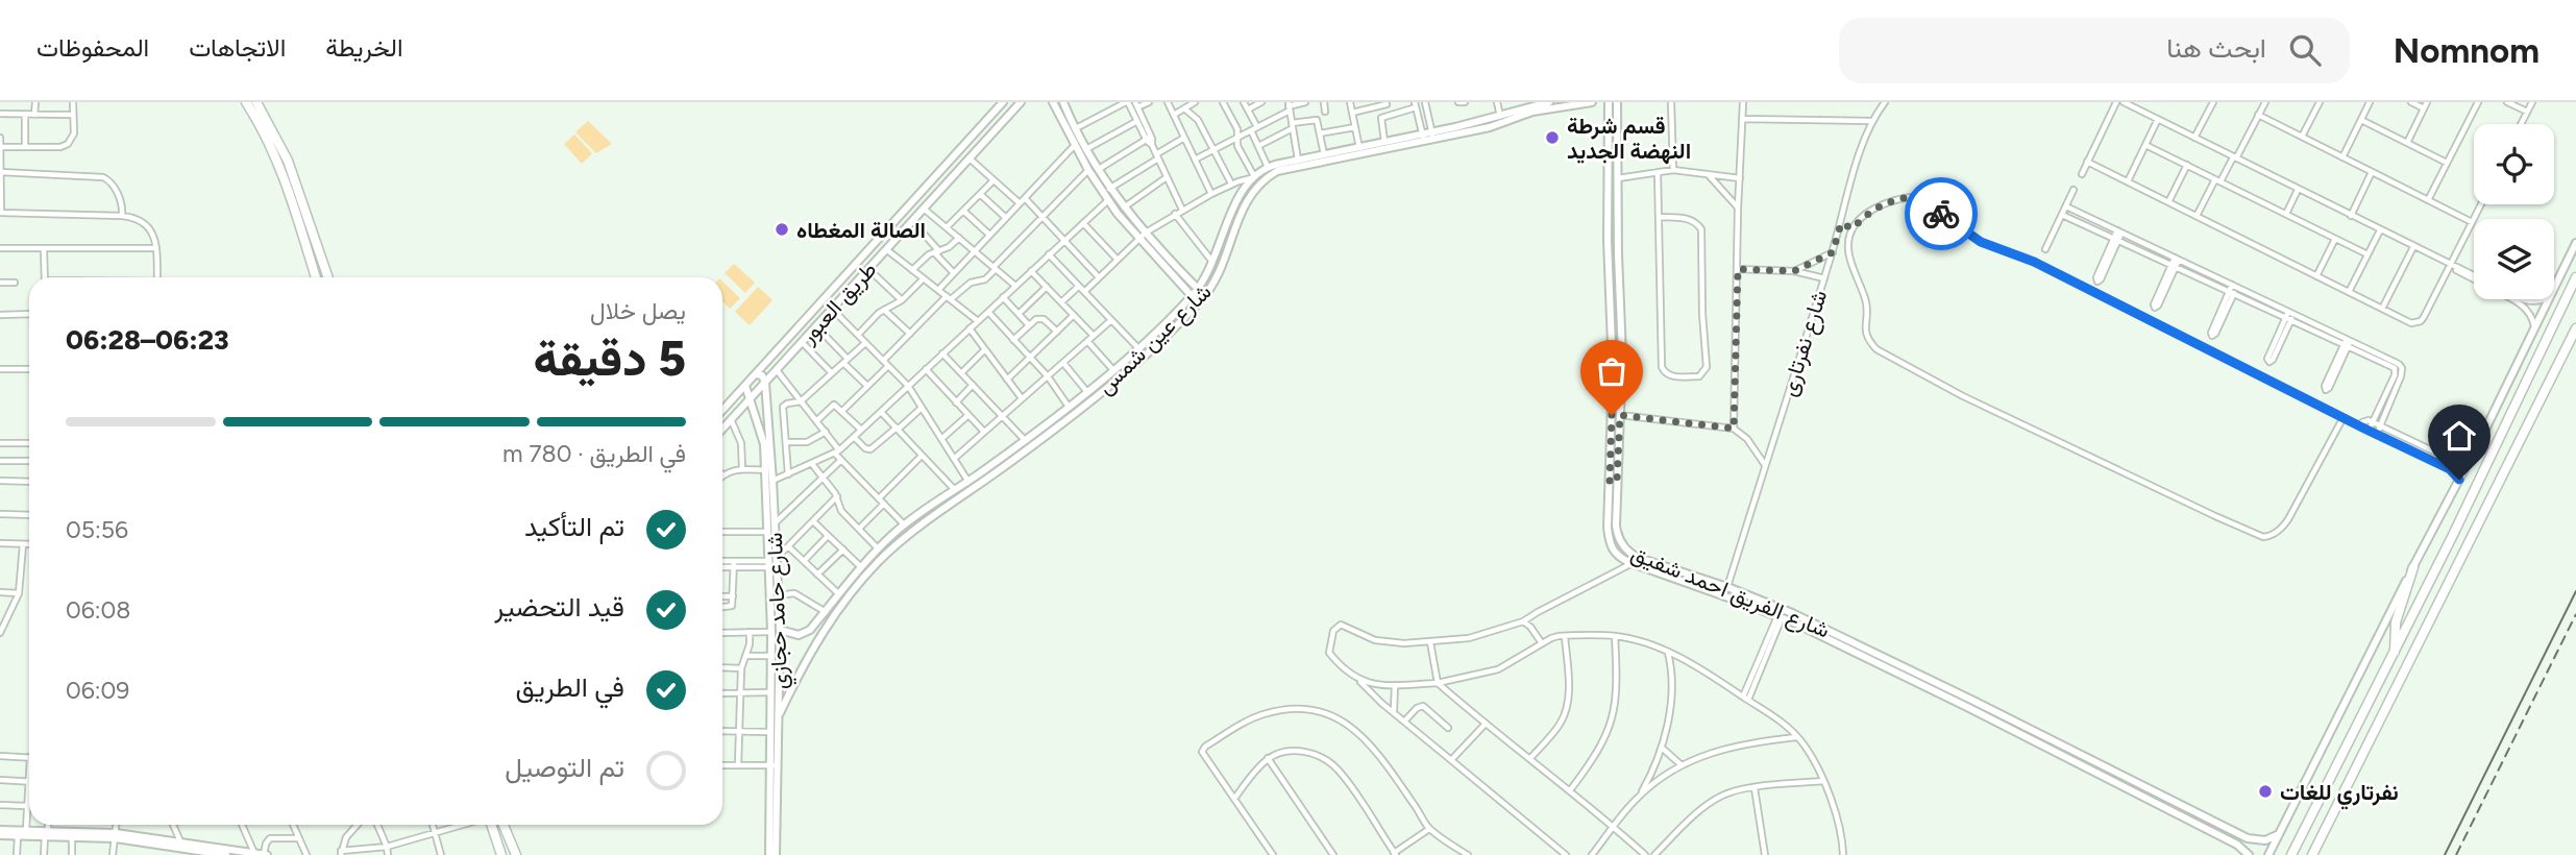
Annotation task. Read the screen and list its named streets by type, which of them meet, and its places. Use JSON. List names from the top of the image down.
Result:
{
  "streets": {
    "street": [
      "طريق العبور",
      "شارع عين شمس",
      "شارع نفرتارى",
      "شارع الفريق احمد شفيق",
      "شارع حامد حجازي"
    ]
  },
  "crossings": [
    ["طريق العبور", "شارع حامد حجازي"],
    ["شارع عين شمس", "شارع حامد حجازي"],
    ["شارع نفرتارى", "شارع الفريق احمد شفيق"]
  ],
  "places": ["قسم شرطة النهضة الجديد", "الصالة المغطاه", "نفرتاري للغات"],
  "page": {
    "header": "Nomnom",
    "search": "ابحث هنا",
    "nav": ["الخريطة", "الاتجاهات", "المحفوظات"],
    "heading": ["5 دقيقة", "يصل خلال", "06:23–06:28"],
    "bar": "في الطريق · 780 m",
    "list": [
      ["تم التأكيد", "05:56"],
      ["قيد التحضير", "06:08"],
      ["في الطريق", "06:09"],
      "تم التوصيل"
    ]
  }
}
